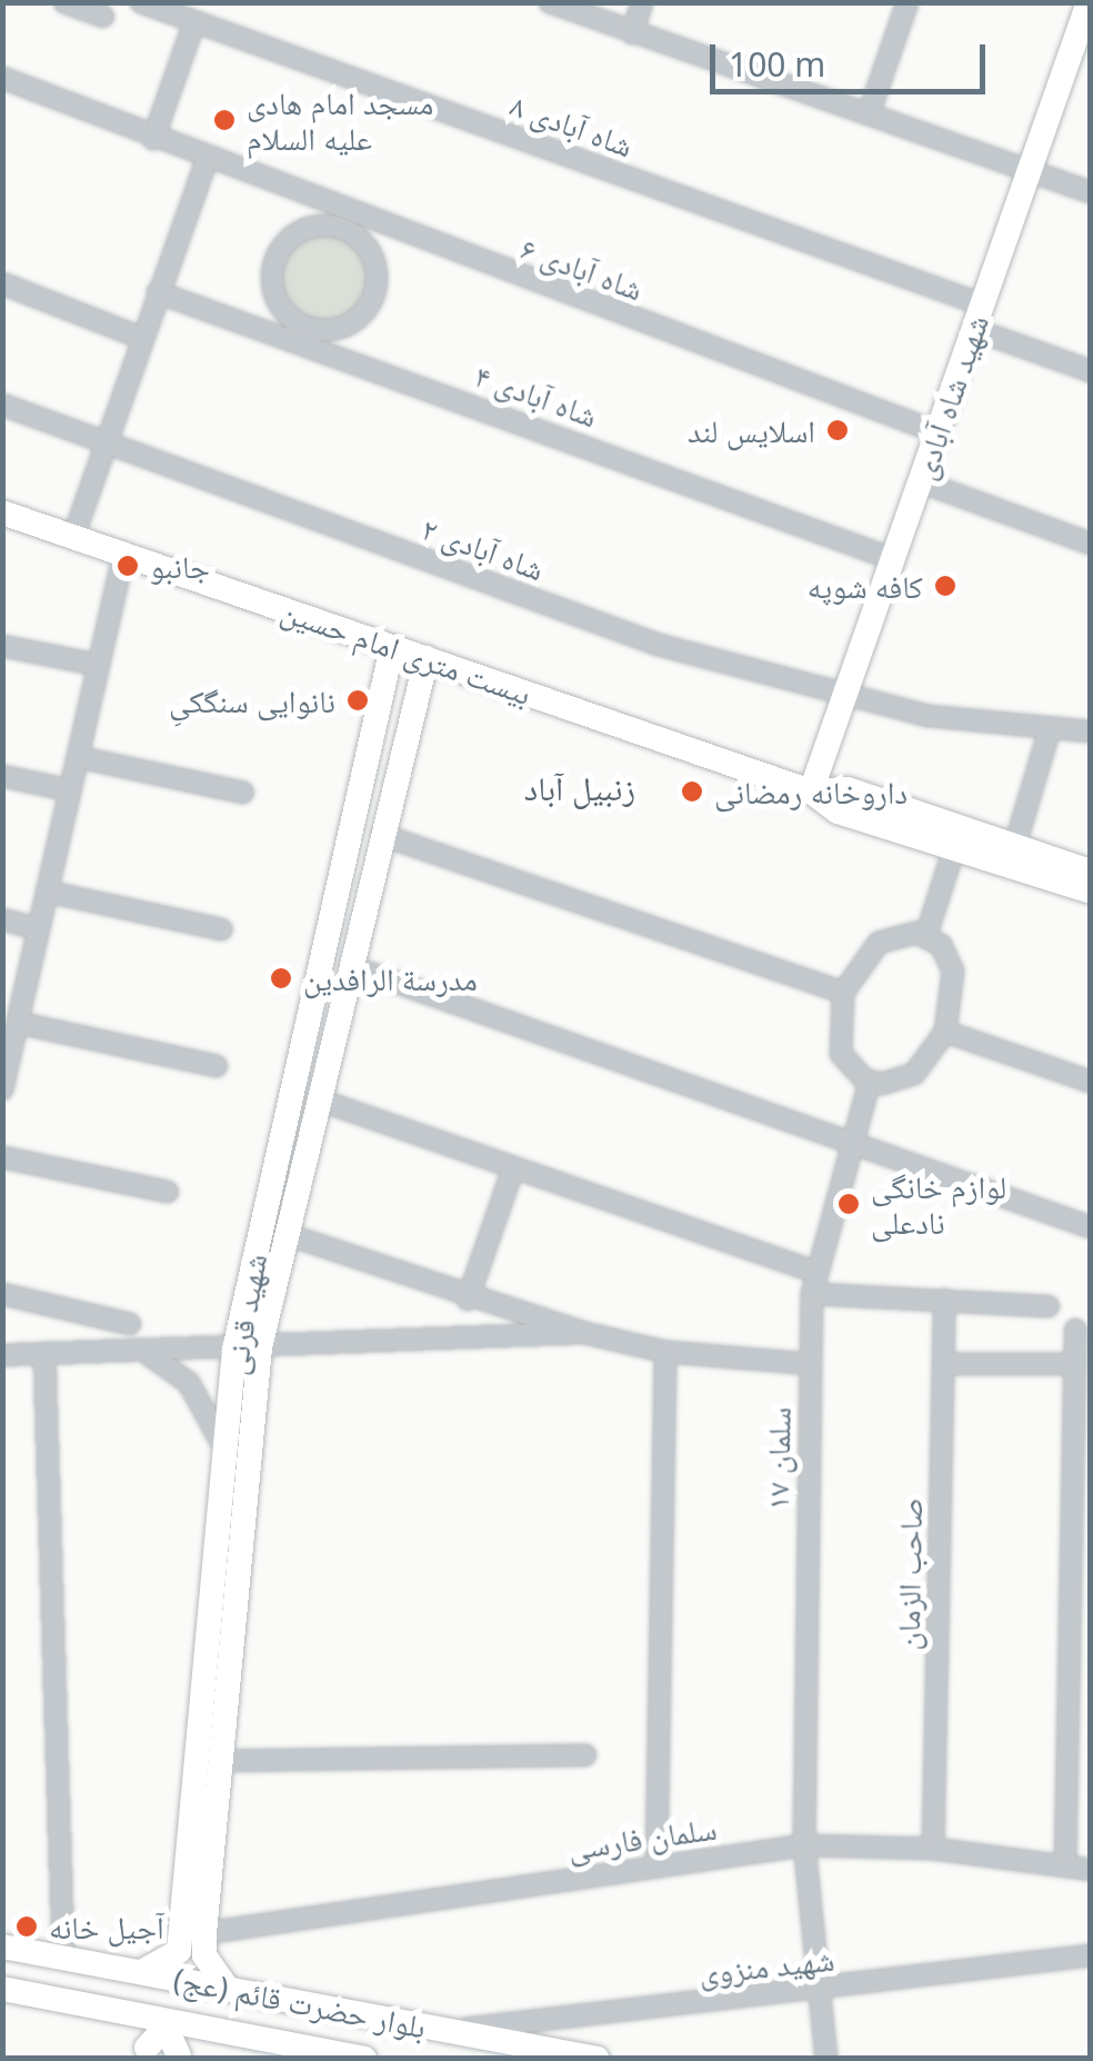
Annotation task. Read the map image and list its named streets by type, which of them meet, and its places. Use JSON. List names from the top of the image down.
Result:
{
  "streets": {
    "main road": [
      "شهید شاه آبادی",
      "بیست متری امام حسین",
      "شهید قرنی",
      "بلوار حضرت قائم (عج)"
    ],
    "street": [
      "شاه آبادی ۸",
      "شاه آبادی ۶",
      "شاه آبادی ۴",
      "شاه آبادی ۲",
      "سلمان ۱۷",
      "صاحب الزمان",
      "سلمان فارسی",
      "شهید منزوی"
    ]
  },
  "crossings": [
    ["شاه آبادی ۸", "شهید شاه آبادی"],
    ["شاه آبادی ۶", "شاه آبادی ۴"],
    ["شاه آبادی ۶", "شهید شاه آبادی"],
    ["شاه آبادی ۴", "شهید شاه آبادی"],
    ["شهید شاه آبادی", "شاه آبادی ۲"],
    ["شهید شاه آبادی", "بیست متری امام حسین"],
    ["بیست متری امام حسین", "شهید قرنی"],
    ["شهید قرنی", "سلمان فارسی"],
    ["سلمان ۱۷", "سلمان فارسی"],
    ["سلمان ۱۷", "شهید منزوی"],
    ["صاحب الزمان", "سلمان فارسی"],
    ["شهید منزوی", "بلوار حضرت قائم (عج)"]
  ],
  "districts": ["زنبیل آباد"],
  "places": [
    "مسجد امام هادی علیه السلام",
    "اسلایس لند",
    "جانبو",
    "کافه شوپه",
    "نانوایی سنگکیِ",
    "داروخانه رمضانی",
    "مدرسة الرافدین",
    "لوازم خانگی نادعلی",
    "آجیل خانه"
  ],
  "scale_bar": "100 m"
}
